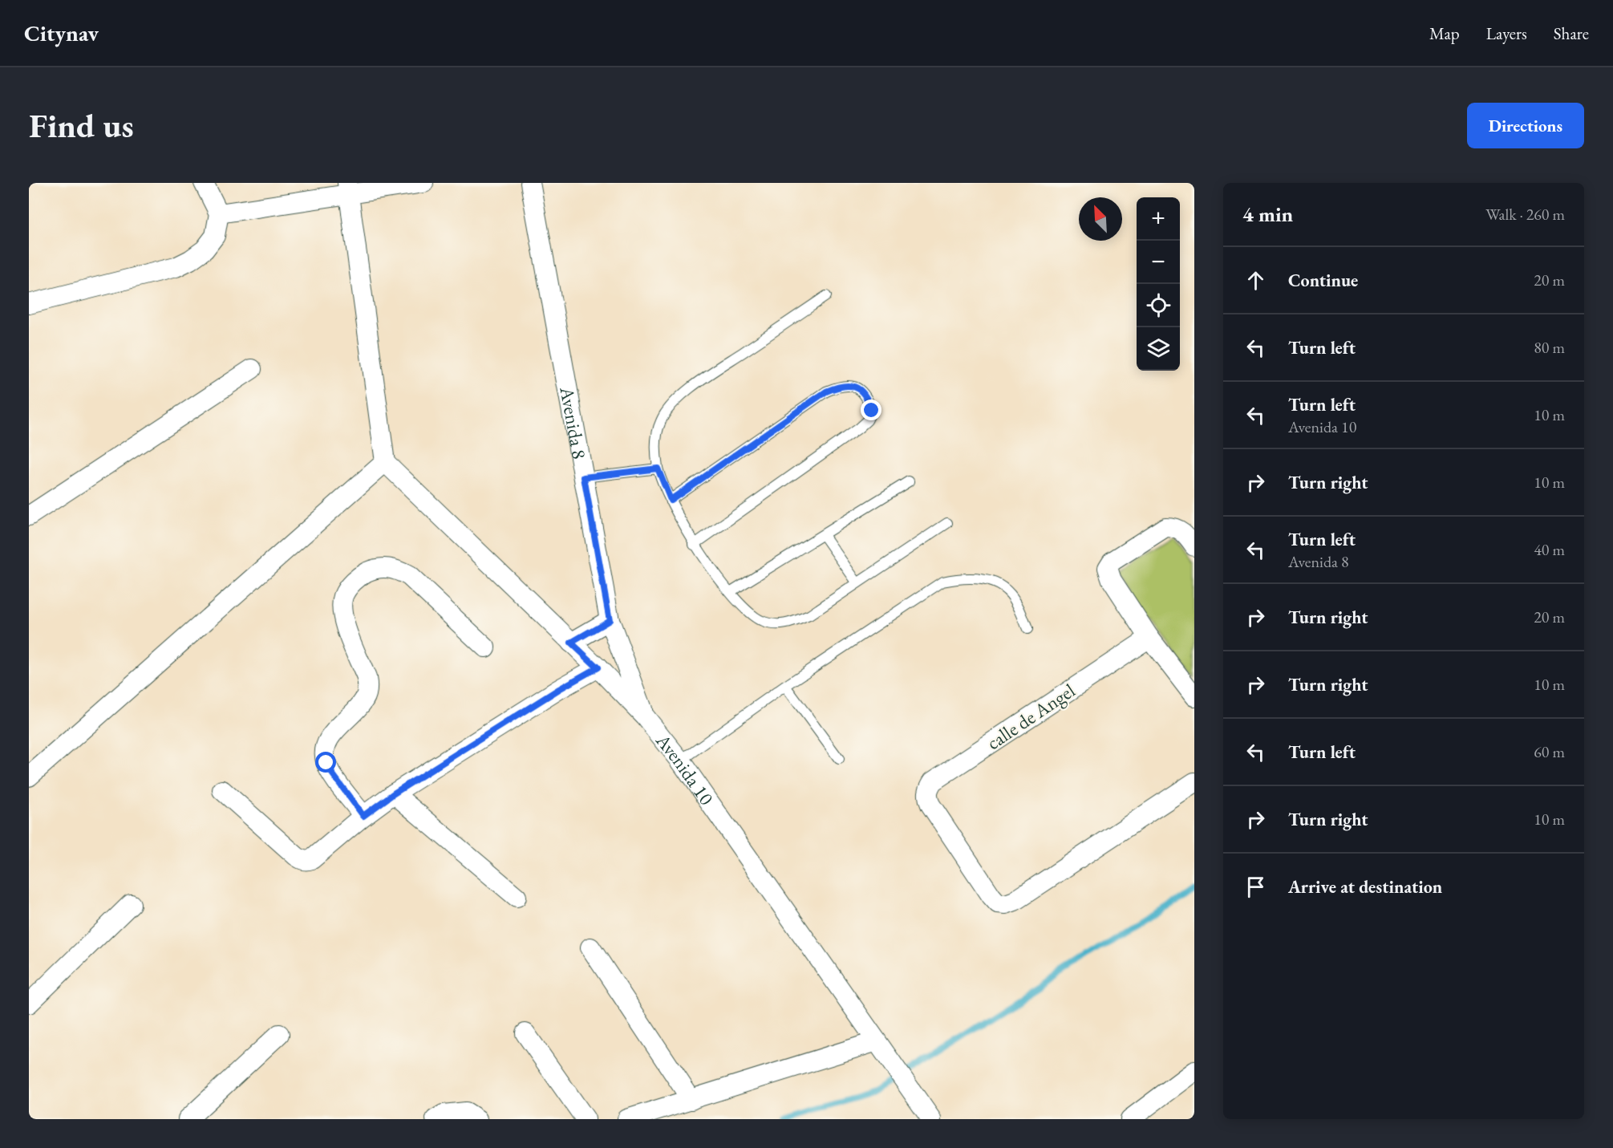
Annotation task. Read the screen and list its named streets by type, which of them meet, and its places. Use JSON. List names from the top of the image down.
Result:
{
  "streets": {
    "street": ["Avenida 8", "calle de Angel", "Avenida 10"]
  },
  "crossings": [
    ["Avenida 8", "Avenida 10"]
  ],
  "north": "top left",
  "page": {
    "header": "Citynav",
    "nav": ["Map", "Layers", "Share"],
    "buttons": "Directions",
    "title": "Find us",
    "heading": ["4 min", "Walk · 260 m"],
    "map_buttons": ["+", "−"],
    "list": [
      ["Continue", "20 m"],
      ["Turn left", "80 m"],
      ["Turn left", "Avenida 10", "10 m"],
      ["Turn right", "10 m"],
      ["Turn left", "Avenida 8", "40 m"],
      ["Turn right", "20 m"],
      ["Turn right", "10 m"],
      ["Turn left", "60 m"],
      ["Turn right", "10 m"],
      "Arrive at destination"
    ]
  }
}
